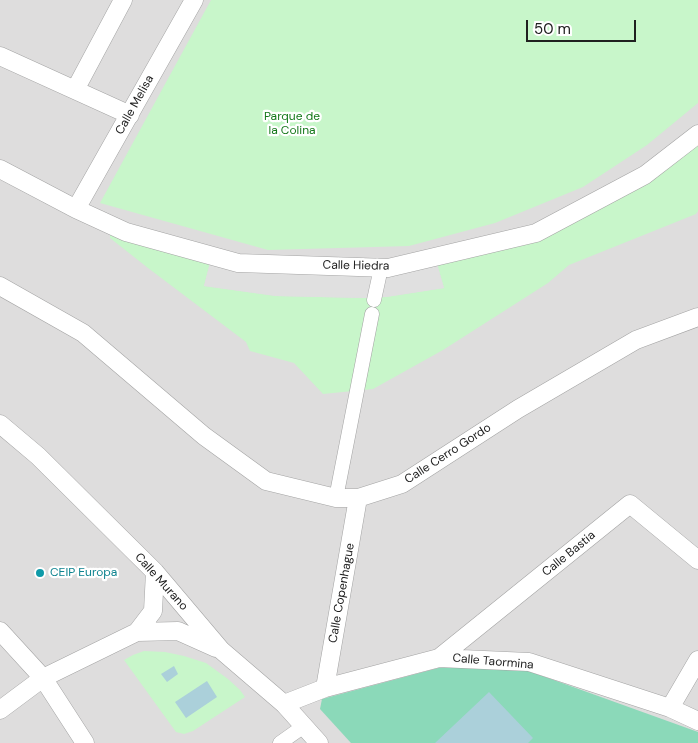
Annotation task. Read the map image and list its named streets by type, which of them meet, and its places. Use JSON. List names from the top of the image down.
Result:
{
  "streets": {
    "street": [
      "Calle Melisa",
      "Calle Hiedra",
      "Calle Cerro Gordo",
      "Calle Bastia",
      "Calle Murano",
      "Calle Copenhague",
      "Calle Taormina"
    ]
  },
  "crossings": [
    ["Calle Melisa", "Calle Hiedra"],
    ["Calle Cerro Gordo", "Calle Copenhague"],
    ["Calle Bastia", "Calle Taormina"],
    ["Calle Murano", "Calle Taormina"],
    ["Calle Copenhague", "Calle Taormina"]
  ],
  "parks": ["Parque de la Colina"],
  "places": ["CEIP Europa"],
  "scale_bar": "50 m"
}
